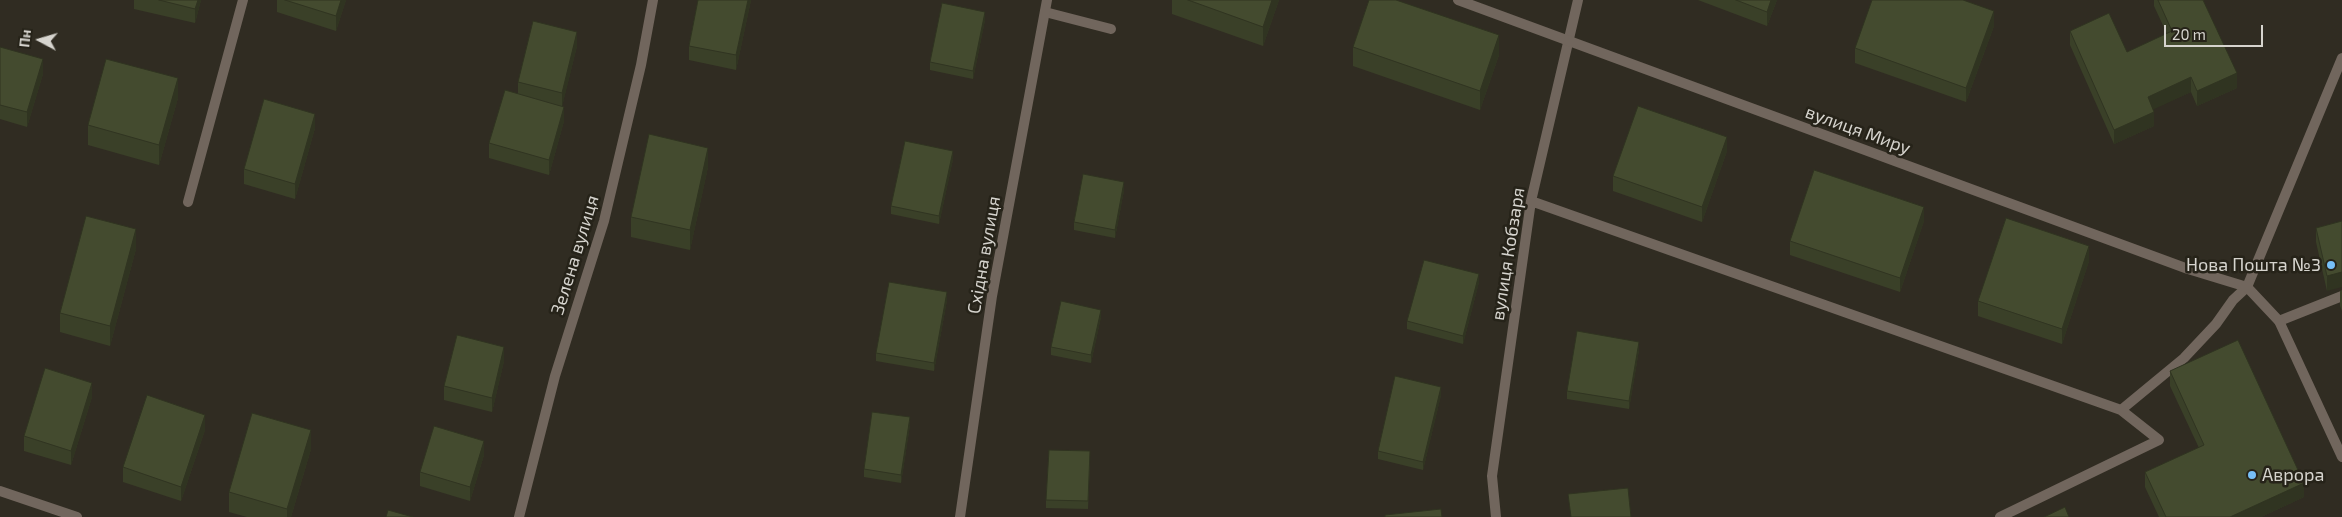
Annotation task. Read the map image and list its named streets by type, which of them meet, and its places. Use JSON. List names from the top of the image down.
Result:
{
  "streets": {
    "street": [
      "вулиця Миру",
      "вулиця Кобзаря",
      "Зелена вулиця",
      "Східна вулиця"
    ]
  },
  "crossings": [
    ["вулиця Миру", "вулиця Кобзаря"]
  ],
  "places": ["Нова Пошта №3", "Аврора"],
  "scale_bar": "20 m",
  "north": "left"
}
